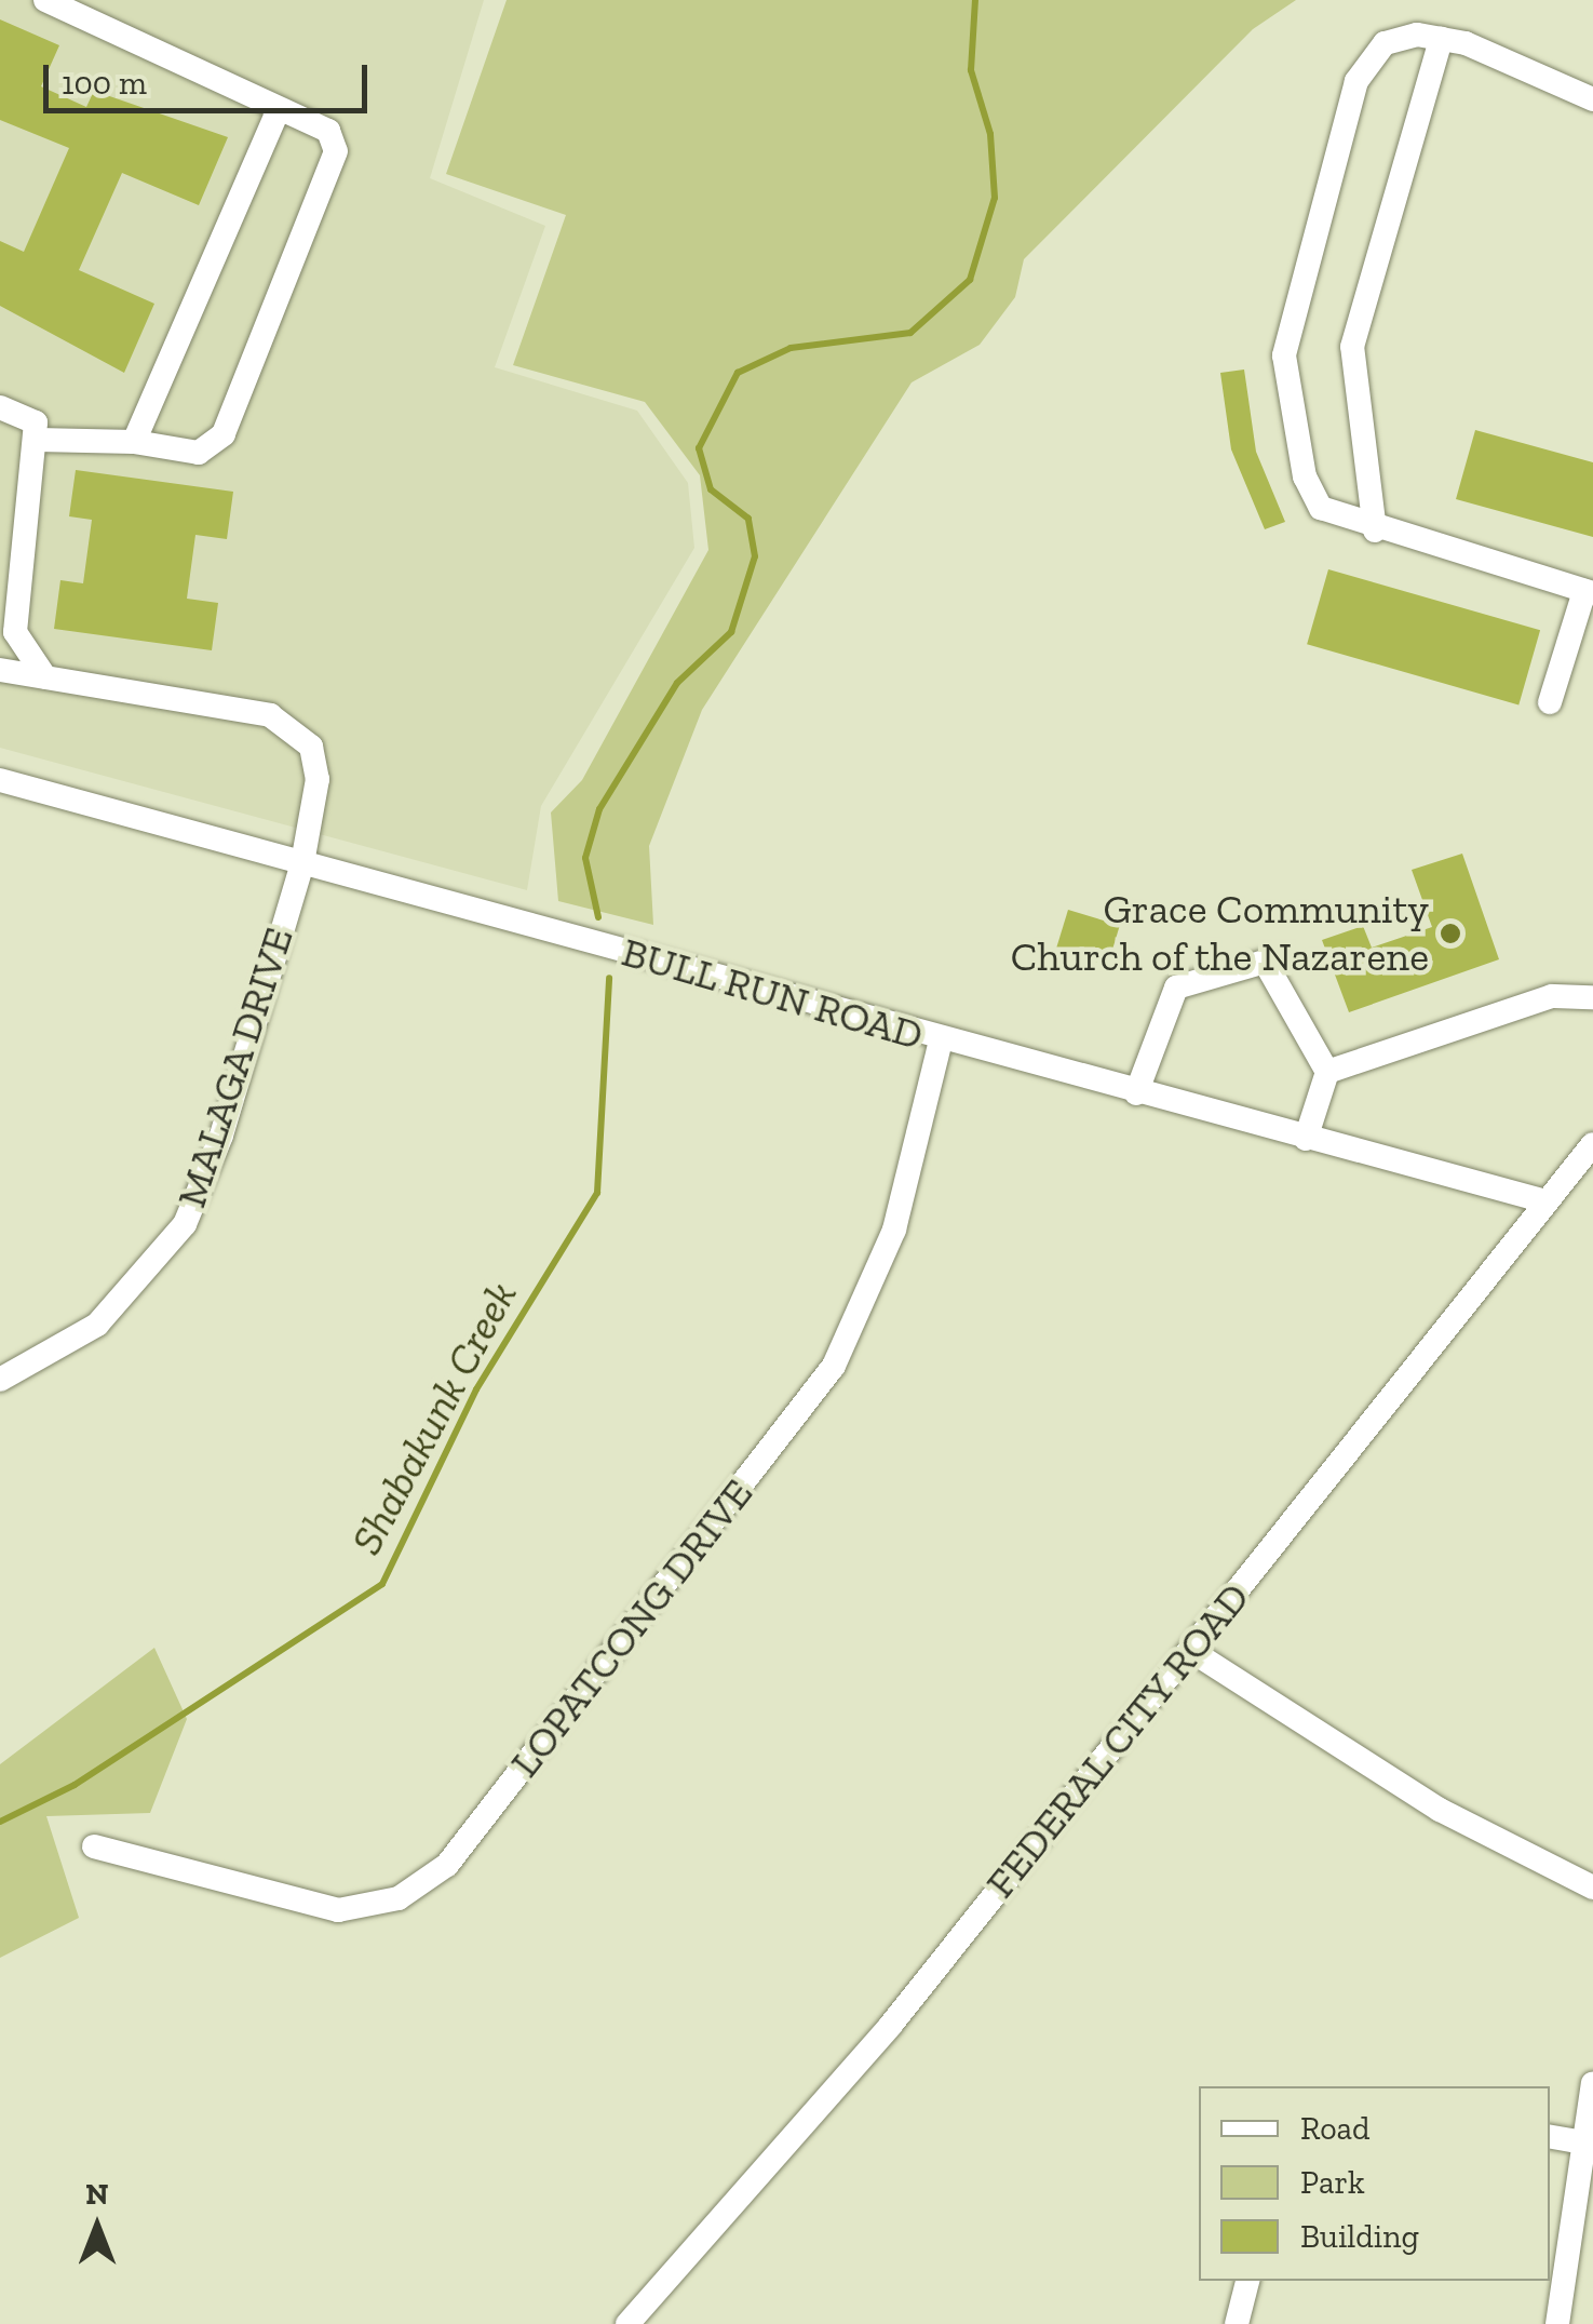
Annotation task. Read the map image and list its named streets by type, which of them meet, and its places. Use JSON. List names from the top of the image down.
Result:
{
  "streets": {
    "street": [
      "BULL RUN ROAD",
      "MALAGA DRIVE",
      "LOPATCONG DRIVE",
      "FEDERAL CITY ROAD"
    ]
  },
  "crossings": [
    ["BULL RUN ROAD", "MALAGA DRIVE"],
    ["BULL RUN ROAD", "LOPATCONG DRIVE"],
    ["BULL RUN ROAD", "FEDERAL CITY ROAD"]
  ],
  "water": ["Shabakunk Creek"],
  "places": ["Grace Community Church of the Nazarene"],
  "legend": ["Road", "Park", "Building"],
  "scale_bar": "100 m",
  "north": "top"
}
